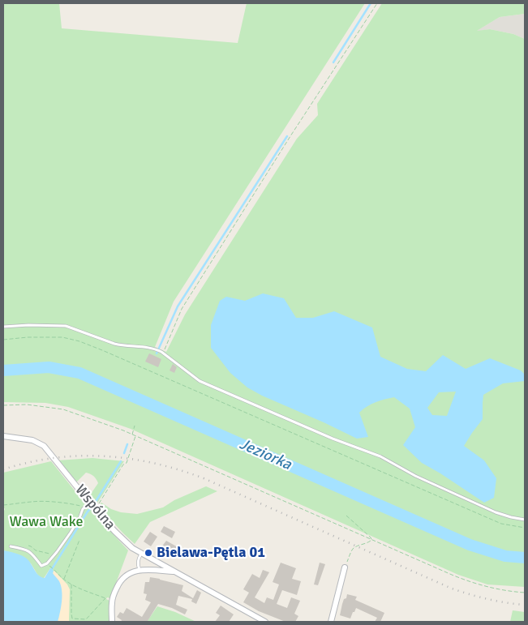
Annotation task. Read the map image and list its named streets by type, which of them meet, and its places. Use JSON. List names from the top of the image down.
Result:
{
  "streets": {
    "street": ["Wspólna"]
  },
  "water": ["Jeziorka"],
  "parks": ["Wawa Wake"],
  "places": ["Bielawa-Pętla 01"]
}
